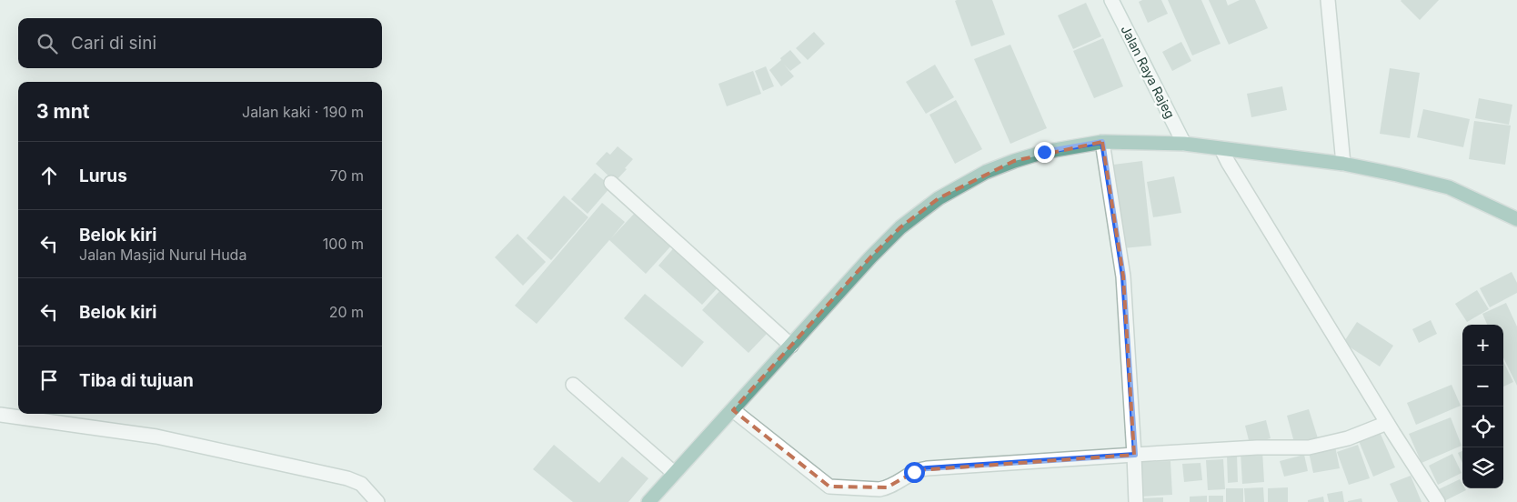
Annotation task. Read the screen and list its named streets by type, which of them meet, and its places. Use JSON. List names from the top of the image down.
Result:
{
  "streets": {
    "street": ["Jalan Raya Rajeg"]
  },
  "page": {
    "search": "Cari di sini",
    "heading": ["3 mnt", "Jalan kaki · 190 m"],
    "list": [
      ["Lurus", "70 m"],
      ["Belok kiri", "Jalan Masjid Nurul Huda", "100 m"],
      ["Belok kiri", "20 m"],
      "Tiba di tujuan"
    ],
    "map_buttons": ["+", "−"]
  }
}
